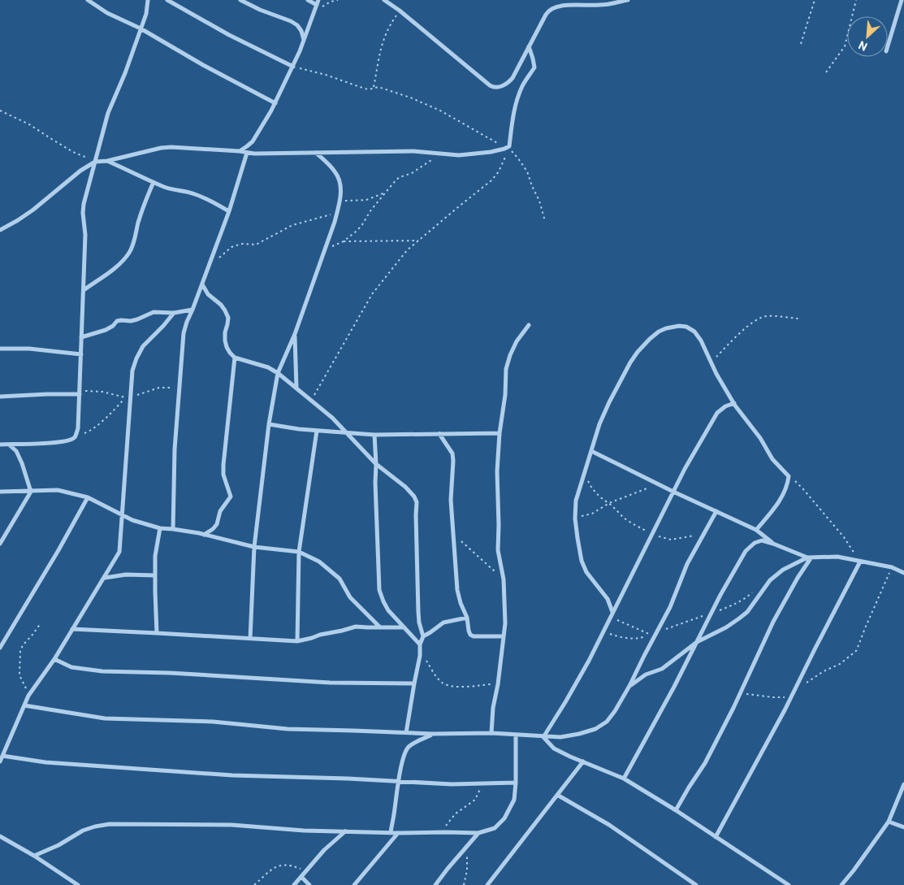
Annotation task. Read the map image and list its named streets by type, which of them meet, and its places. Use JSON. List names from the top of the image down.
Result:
{
  "north": "bottom left"
}
